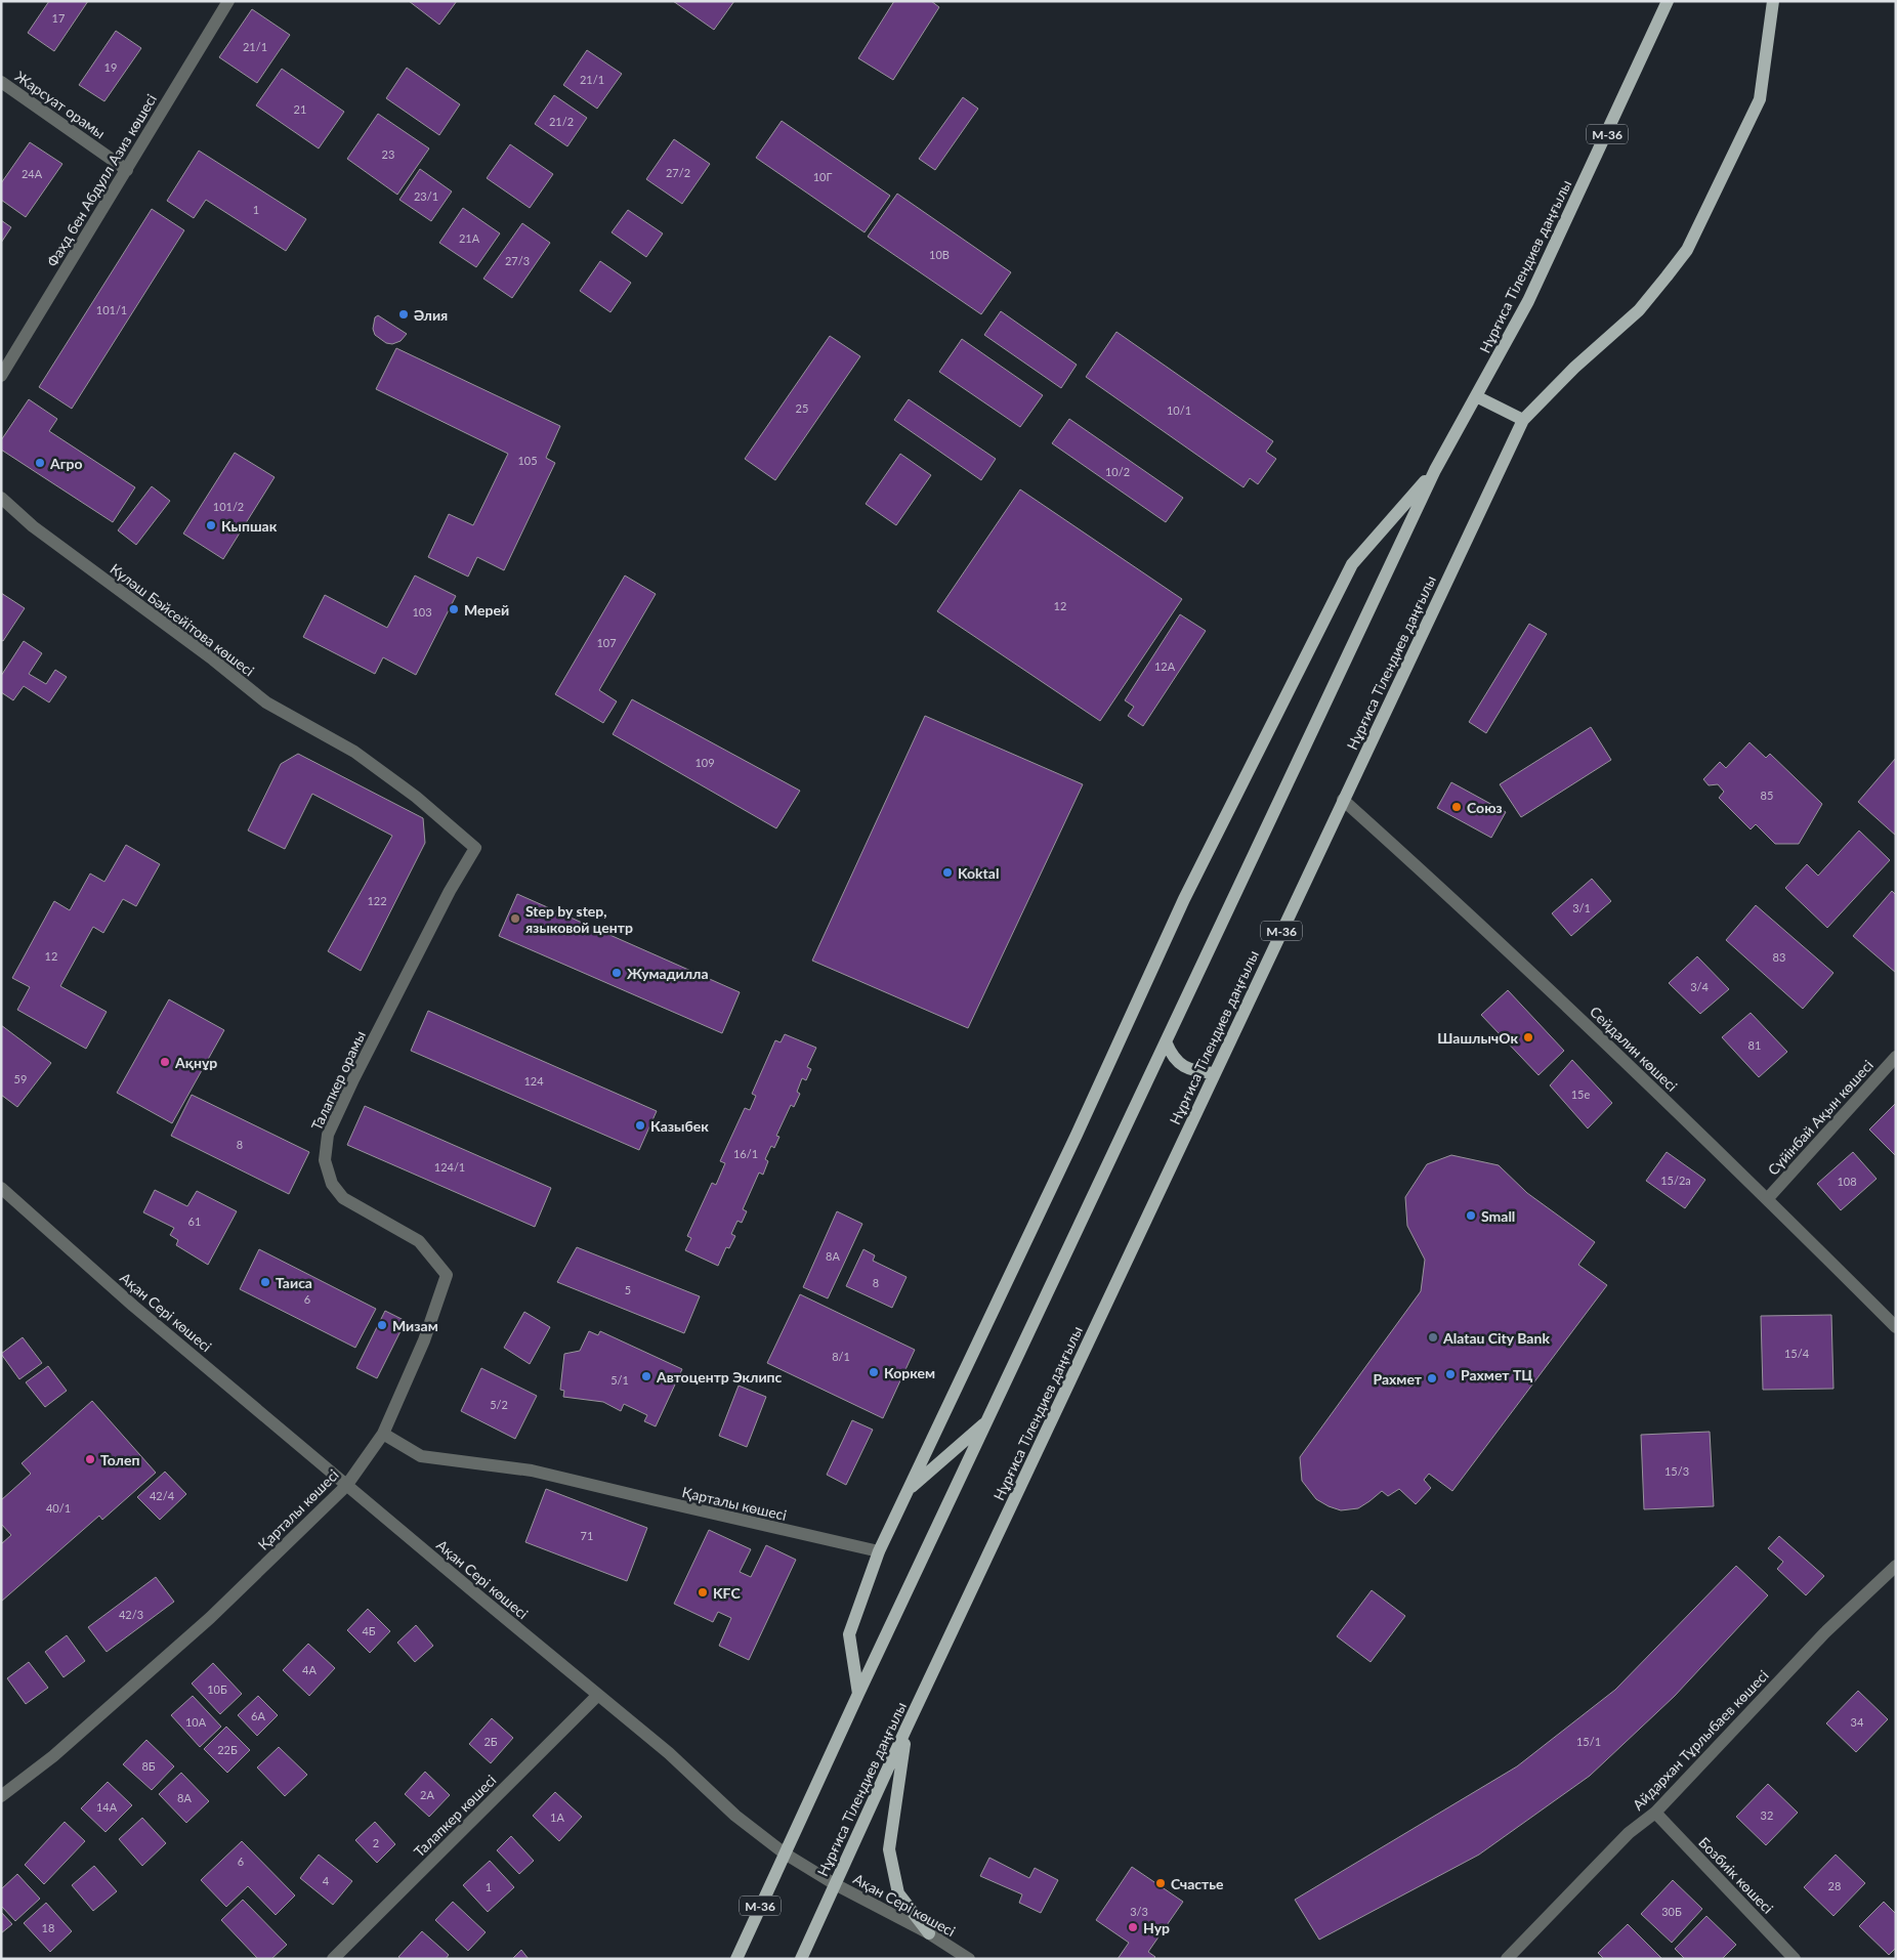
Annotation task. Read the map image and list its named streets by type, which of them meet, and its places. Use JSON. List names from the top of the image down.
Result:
{
  "streets": {
    "main road": ["M-36", "Нұрғиса Тілендиев даңғылы"],
    "street": [
      "Жарсуат орамы",
      "Фахд бен Абдулл Азиз көшесі",
      "Күләш Бәйсейітова көшесі",
      "Сейдалин көшесі",
      "Талапкер орамы",
      "Сүйінбай Ақын көшесі",
      "Ақан Сері көшесі",
      "Қарталы көшесі",
      "Айдархан Тұрлыбаев көшесі",
      "Талапкер көшесі",
      "Бозбиік көшесі"
    ]
  },
  "crossings": [
    ["Жарсуат орамы", "Фахд бен Абдулл Азиз көшесі"],
    ["Нұрғиса Тілендиев даңғылы", "Сейдалин көшесі"],
    ["Нұрғиса Тілендиев даңғылы", "Ақан Сері көшесі"],
    ["Күләш Бәйсейітова көшесі", "Талапкер орамы"],
    ["Сейдалин көшесі", "Сүйінбай Ақын көшесі"],
    ["Талапкер орамы", "Қарталы көшесі"],
    ["Ақан Сері көшесі", "Қарталы көшесі"],
    ["Ақан Сері көшесі", "Талапкер көшесі"],
    ["Айдархан Тұрлыбаев көшесі", "Бозбиік көшесі"]
  ],
  "places": [
    "Әлия",
    "Агро",
    "Кыпшак",
    "Мерей",
    "Союз",
    "Koktal",
    "Step by step, языковой центр",
    "Жумадилла",
    "ШашлычОк",
    "Ақнұр",
    "Казыбек",
    "Small",
    "Таиса",
    "Мизам",
    "Alatau City Bank",
    "Коркем",
    "Рахмет ТЦ",
    "Автоцентр Эклипс",
    "Рахмет",
    "Толеп",
    "KFC",
    "Счастье",
    "Нур"
  ],
  "house_numbers": [
    "17",
    "21/1",
    "19",
    "21/1",
    "21",
    "21/2",
    "23",
    "27/2",
    "24А",
    "10Г",
    "23/1",
    "1",
    "21А",
    "10В",
    "27/3",
    "101/1",
    "25",
    "10/1",
    "105",
    "10/2",
    "101/2",
    "12",
    "103",
    "107",
    "12А",
    "109",
    "85",
    "122",
    "3/1",
    "12",
    "83",
    "3/4",
    "81",
    "59",
    "124",
    "15е",
    "8",
    "16/1",
    "124/1",
    "15/2а",
    "108",
    "61",
    "8А",
    "8",
    "5",
    "6",
    "15/4",
    "8/1",
    "5/1",
    "5/2",
    "15/3",
    "42/4",
    "40/1",
    "71",
    "42/3",
    "4Б",
    "4А",
    "10Б",
    "6А",
    "10А",
    "34",
    "2Б",
    "15/1",
    "22Б",
    "8Б",
    "2А",
    "8А",
    "14А",
    "32",
    "1А",
    "2",
    "6",
    "4",
    "28",
    "1",
    "3/3",
    "30Б",
    "18"
  ]
}
